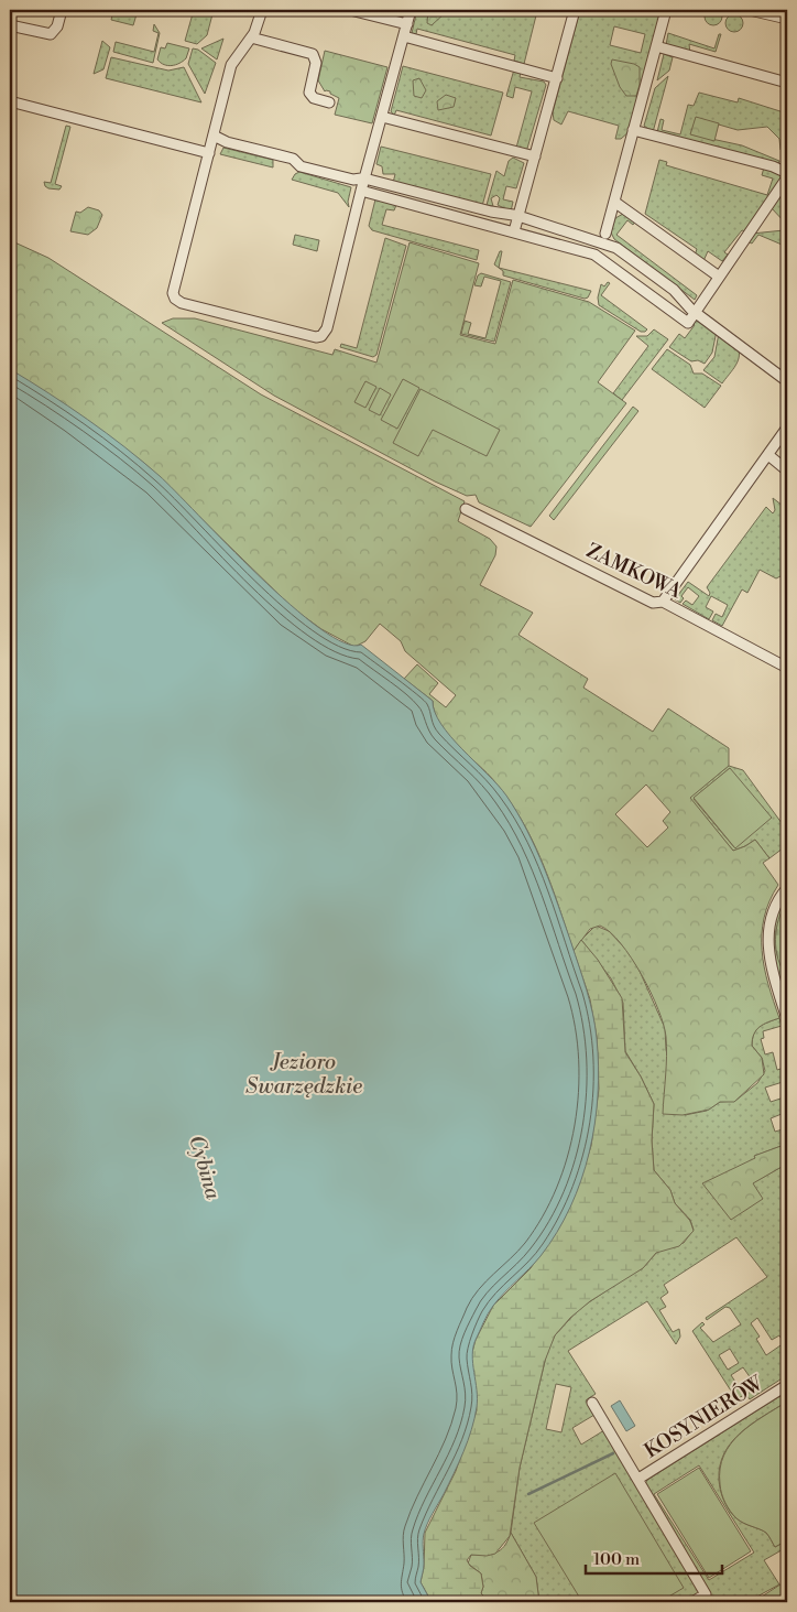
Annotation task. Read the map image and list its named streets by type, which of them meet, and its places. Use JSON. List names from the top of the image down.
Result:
{
  "streets": {
    "street": ["ZAMKOWA", "KOSYNIERÓW"]
  },
  "water": ["Jezioro Swarzędzkie", "Cybina"],
  "scale_bar": "100 m"
}
